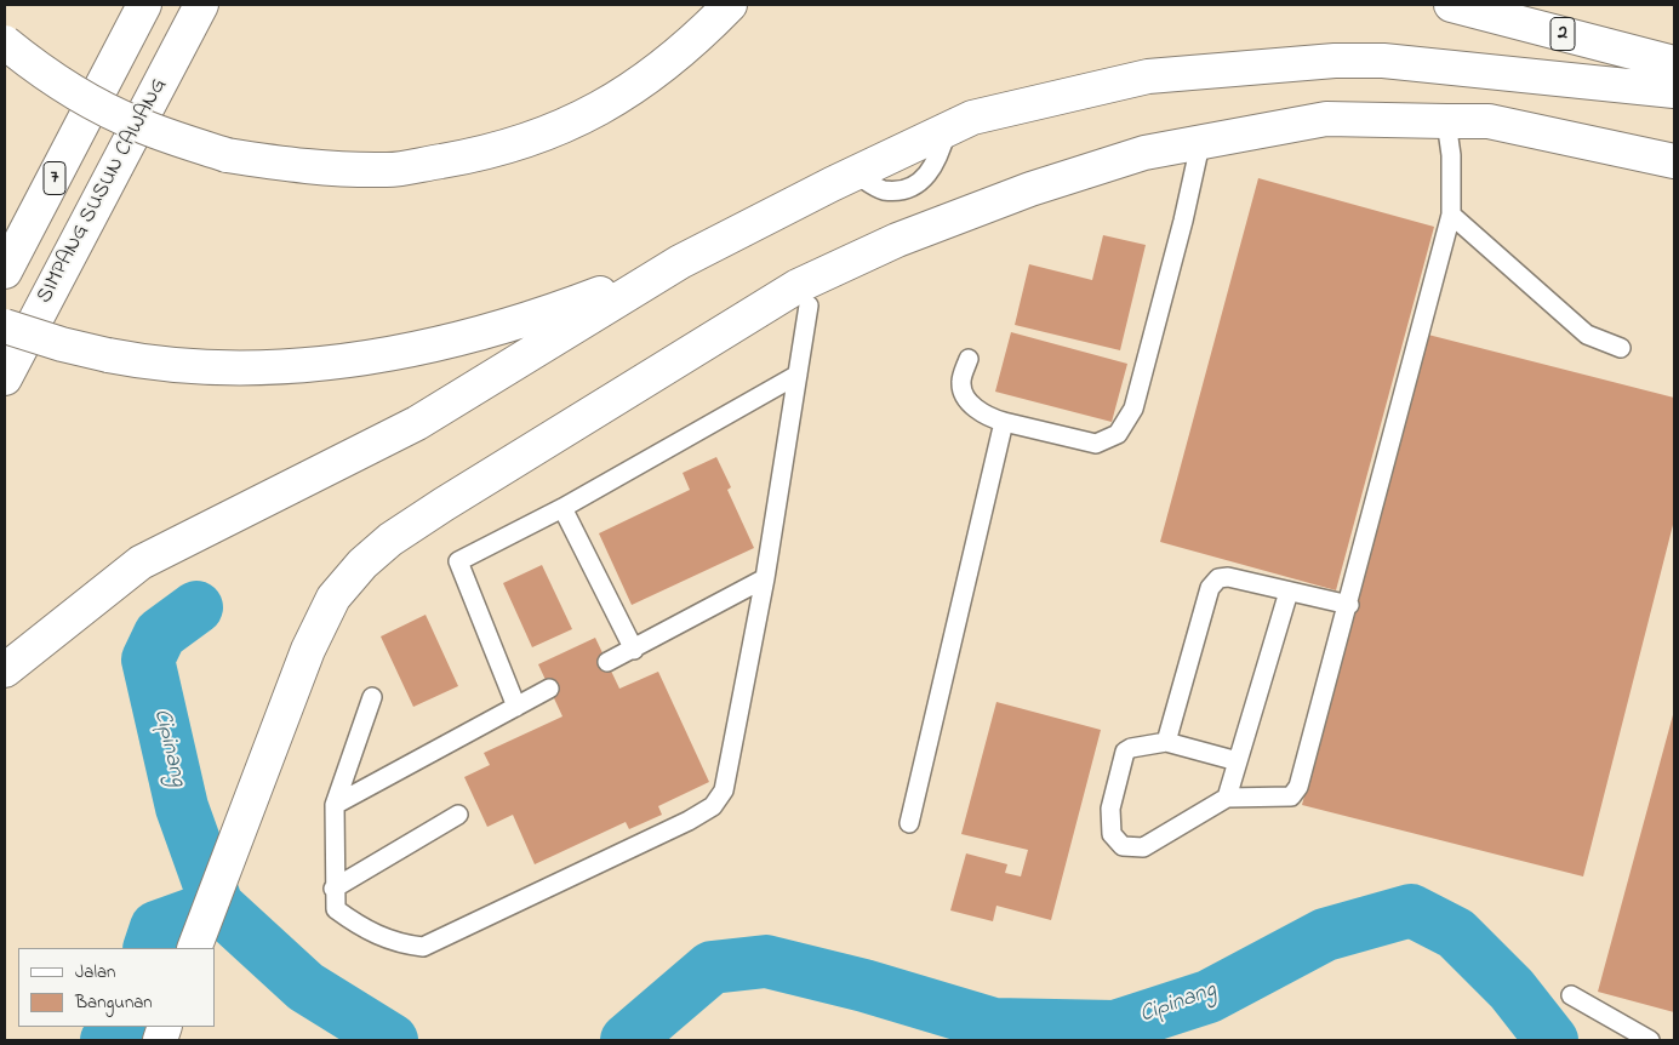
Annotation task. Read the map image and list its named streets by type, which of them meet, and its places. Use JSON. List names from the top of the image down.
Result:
{
  "streets": {
    "main road": ["2", "7", "SIMPANG SUSUN CAWANG"]
  },
  "water": ["Cipinang"],
  "legend": ["Jalan", "Bangunan"]
}
